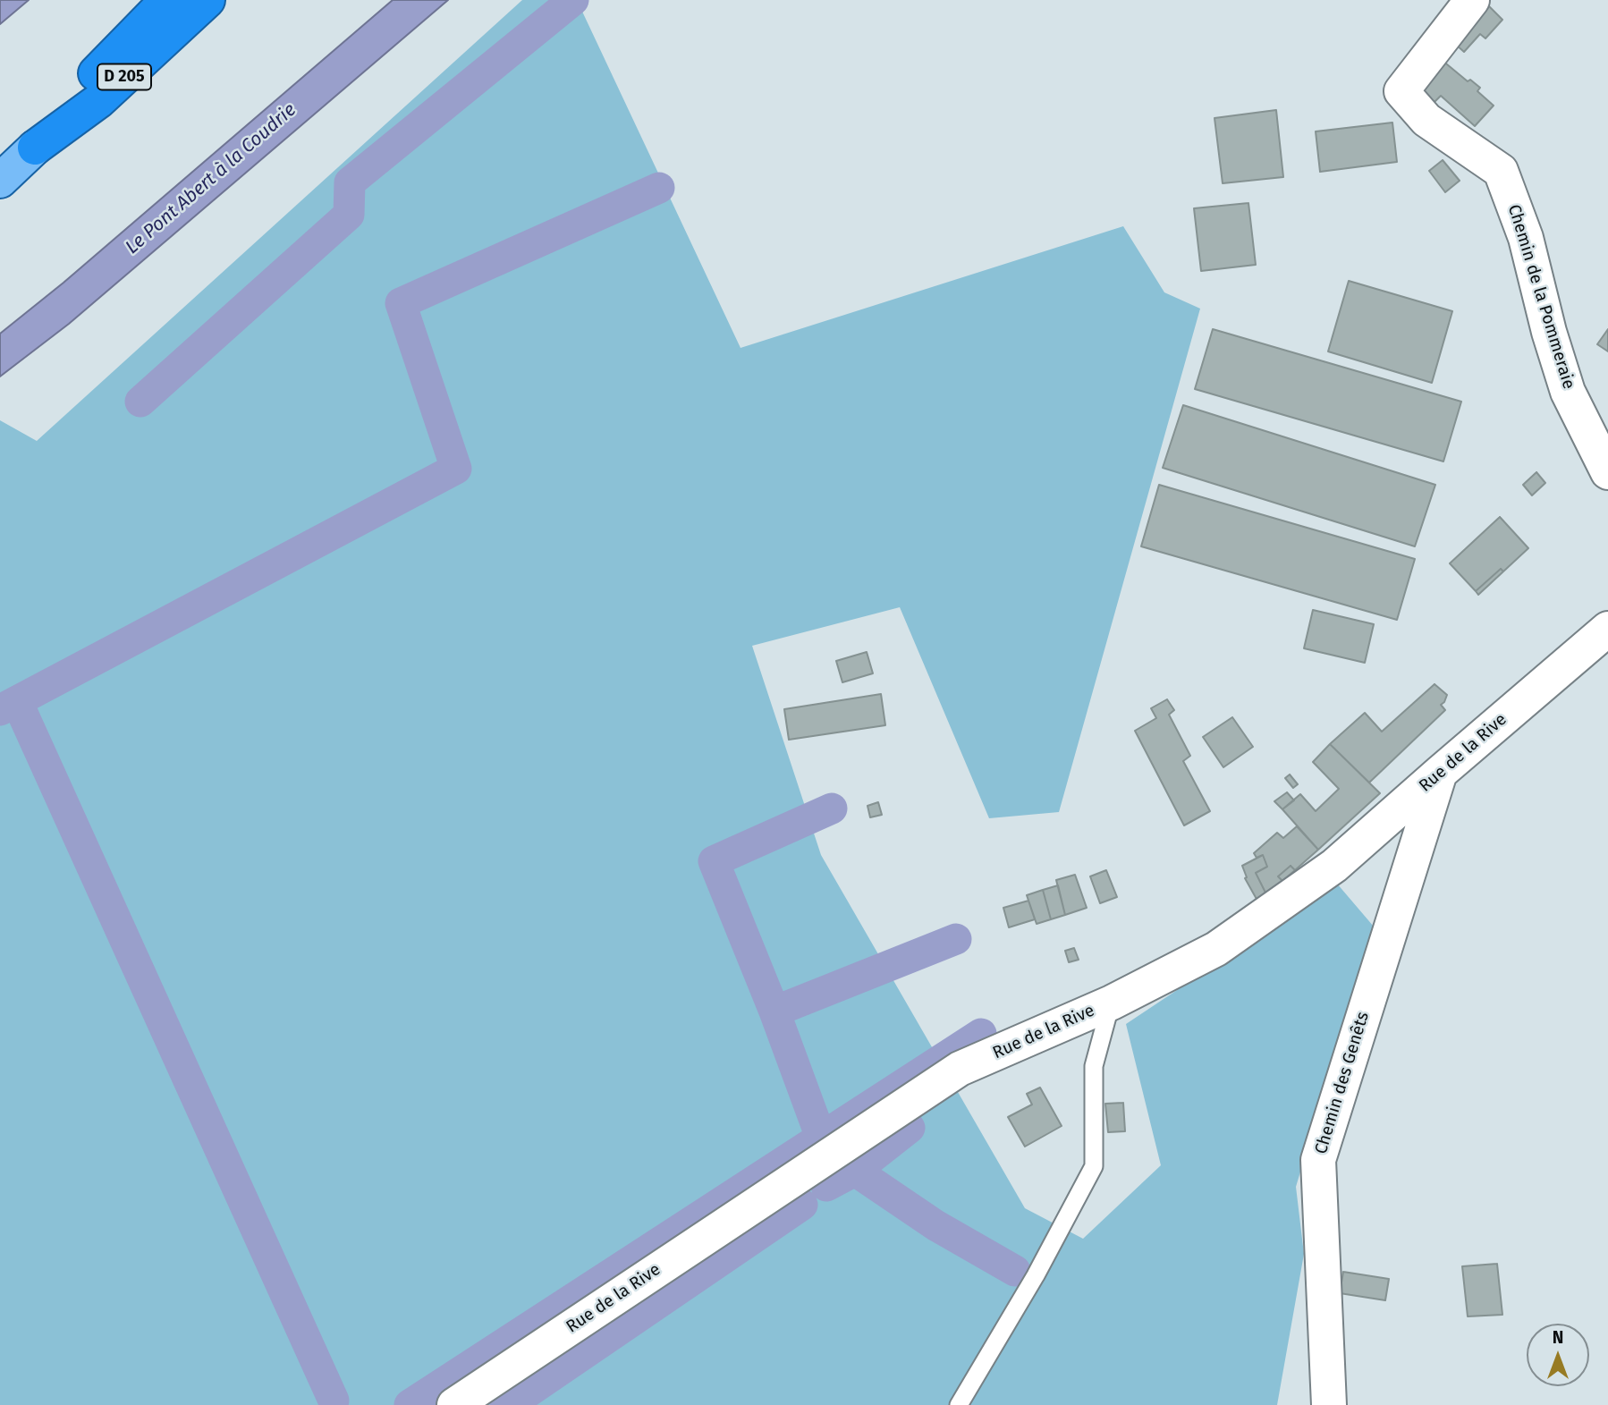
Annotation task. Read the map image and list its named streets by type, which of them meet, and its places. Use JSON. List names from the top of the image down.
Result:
{
  "streets": {
    "highway": ["D 205"],
    "street": ["Chemin de la Pommeraie", "Rue de la Rive", "Chemin des Genêts"]
  },
  "crossings": [
    ["Rue de la Rive", "Chemin des Genêts"]
  ],
  "water": ["Le Pont Abert à la Coudrie"],
  "north": "top"
}
